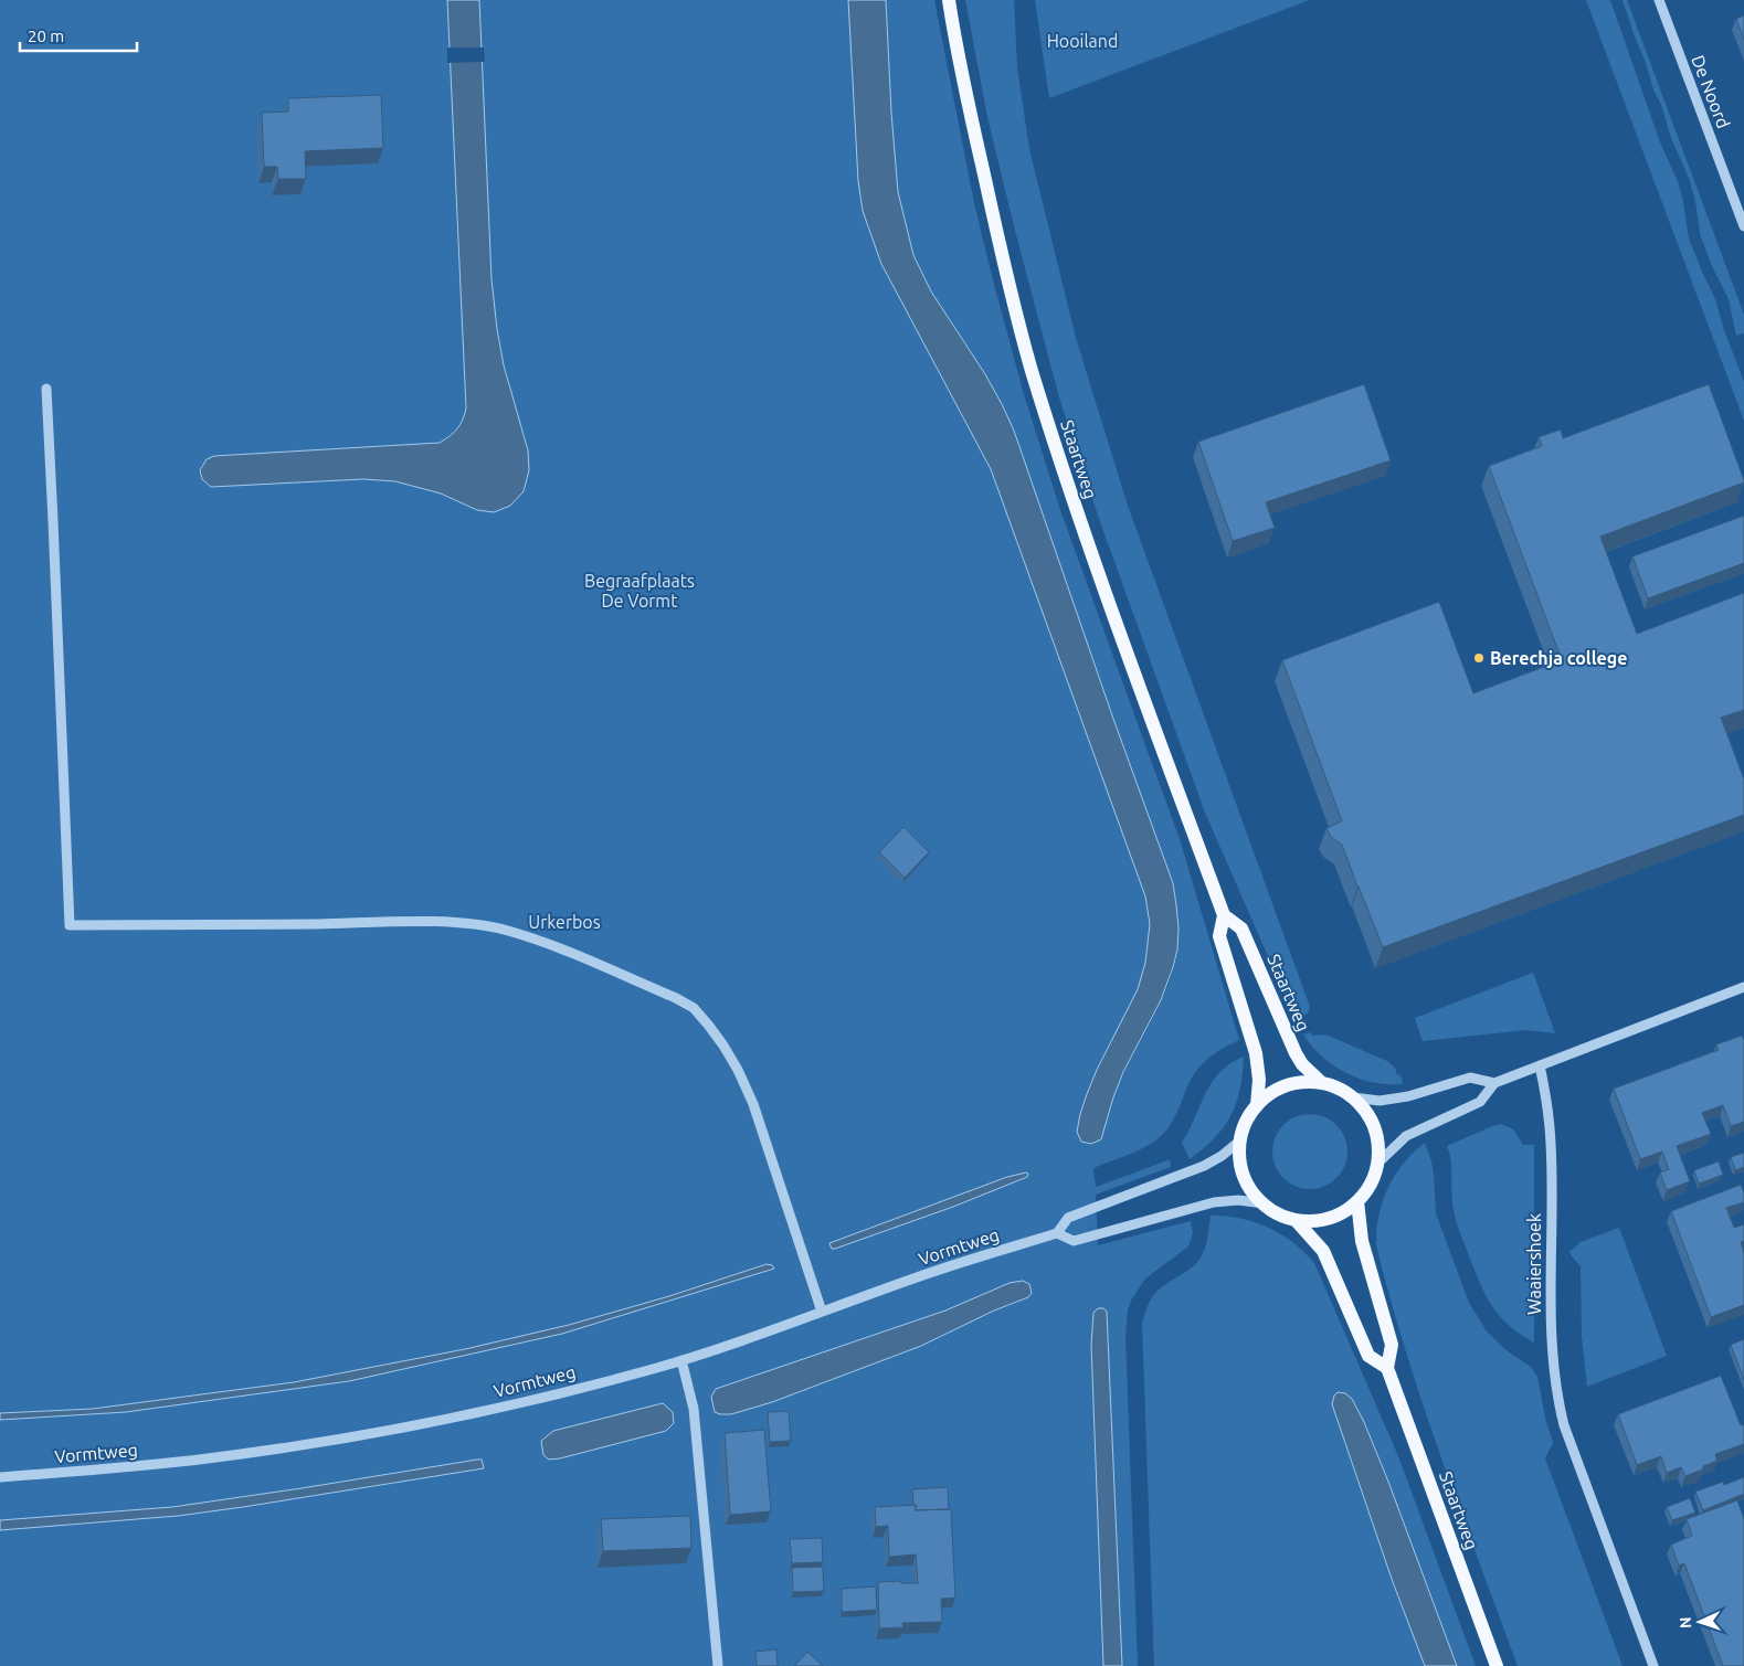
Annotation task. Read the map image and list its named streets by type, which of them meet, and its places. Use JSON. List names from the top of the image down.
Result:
{
  "streets": {
    "main road": ["Staartweg"],
    "street": ["De Noord", "Vormtweg", "Waaiershoek"]
  },
  "crossings": [
    ["Staartweg", "Vormtweg"]
  ],
  "parks": ["Hooiland", "Begraafplaats De Vormt", "Urkerbos"],
  "places": ["Berechja college"],
  "scale_bar": "20 m",
  "north": "left"
}
